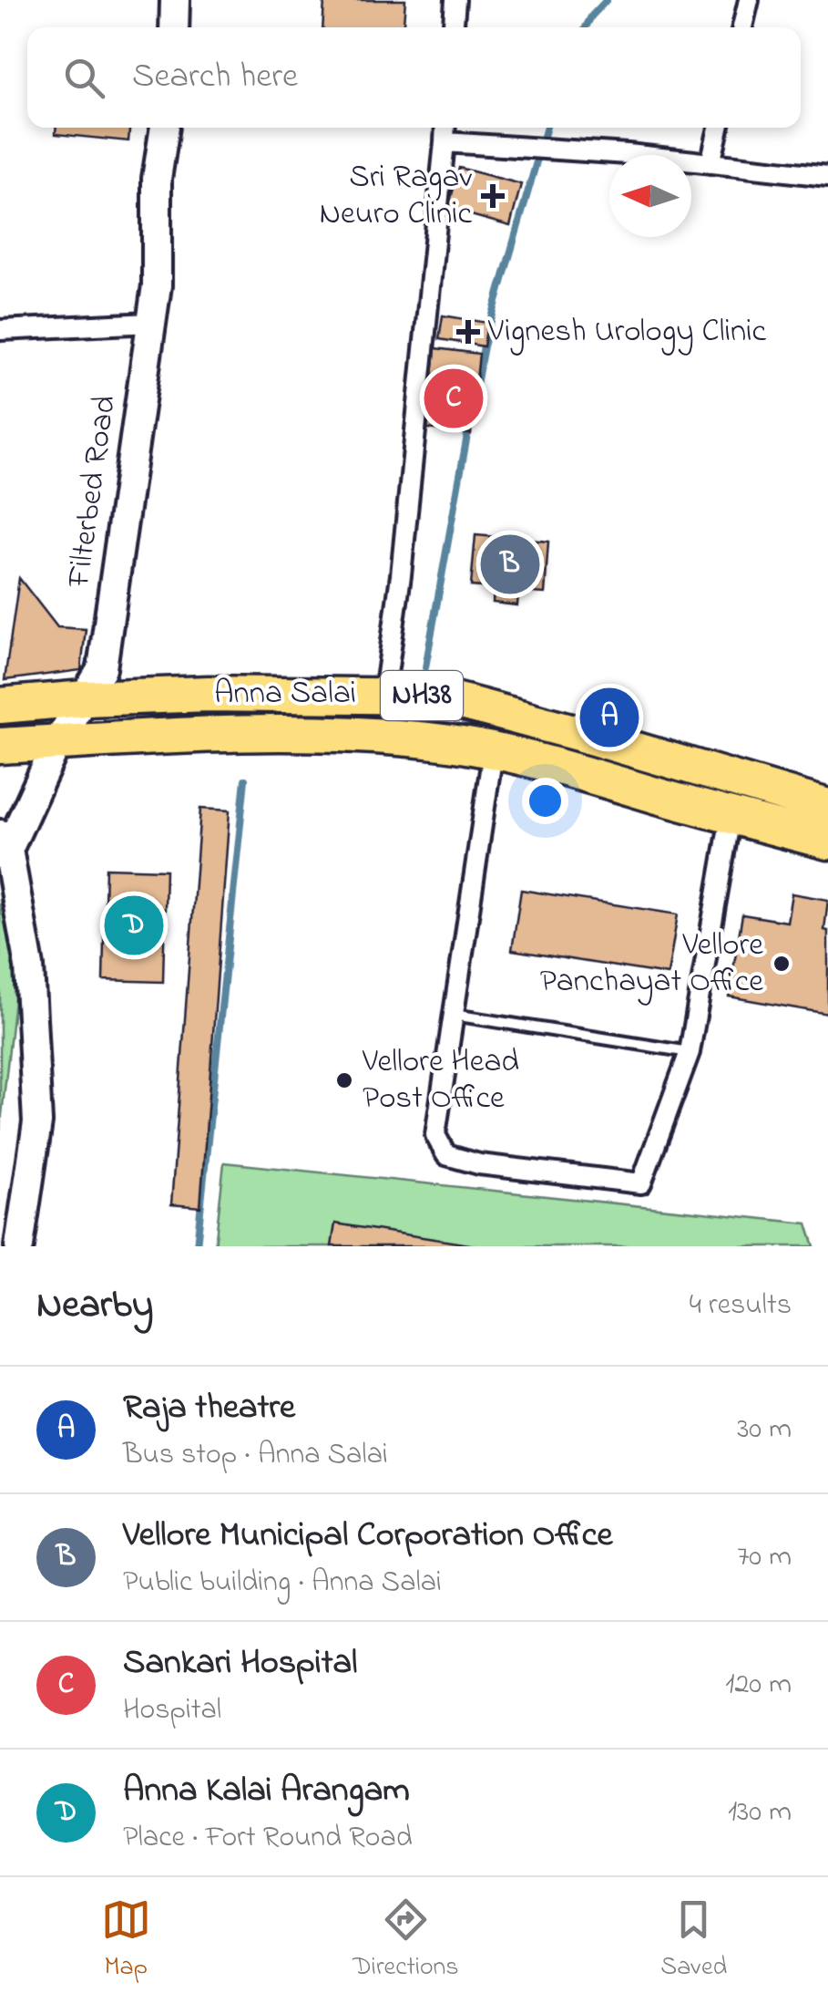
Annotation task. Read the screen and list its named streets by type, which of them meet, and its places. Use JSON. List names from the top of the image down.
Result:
{
  "streets": {
    "highway": ["Anna Salai", "NH38"],
    "main road": ["Filterbed Road"]
  },
  "crossings": [
    ["Filterbed Road", "Anna Salai"]
  ],
  "places": {
    "health": ["Sri Ragav Neuro Clinic", "Vignesh Urology Clinic"],
    "other": ["Vellore Panchayat Office", "Vellore Head Post Office"]
  },
  "north": "left",
  "page": {
    "search": "Search here",
    "pins": [
      "C",
      "B",
      "A",
      "D"
    ],
    "heading": ["Nearby", "4 results"],
    "list": [
      {
        "mark": "A",
        "name": "Raja theatre",
        "note": "Bus stop · Anna Salai",
        "value": "30 m"
      },
      {
        "mark": "B",
        "name": "Vellore Municipal Corporation Office",
        "note": "Public building · Anna Salai",
        "value": "70 m"
      },
      {
        "mark": "C",
        "name": "Sankari Hospital",
        "note": "Hospital",
        "value": "120 m"
      },
      {
        "mark": "D",
        "name": "Anna Kalai Arangam",
        "note": "Place · Fort Round Road",
        "value": "130 m"
      }
    ],
    "nav": ["Map", "Directions", "Saved"]
  }
}
